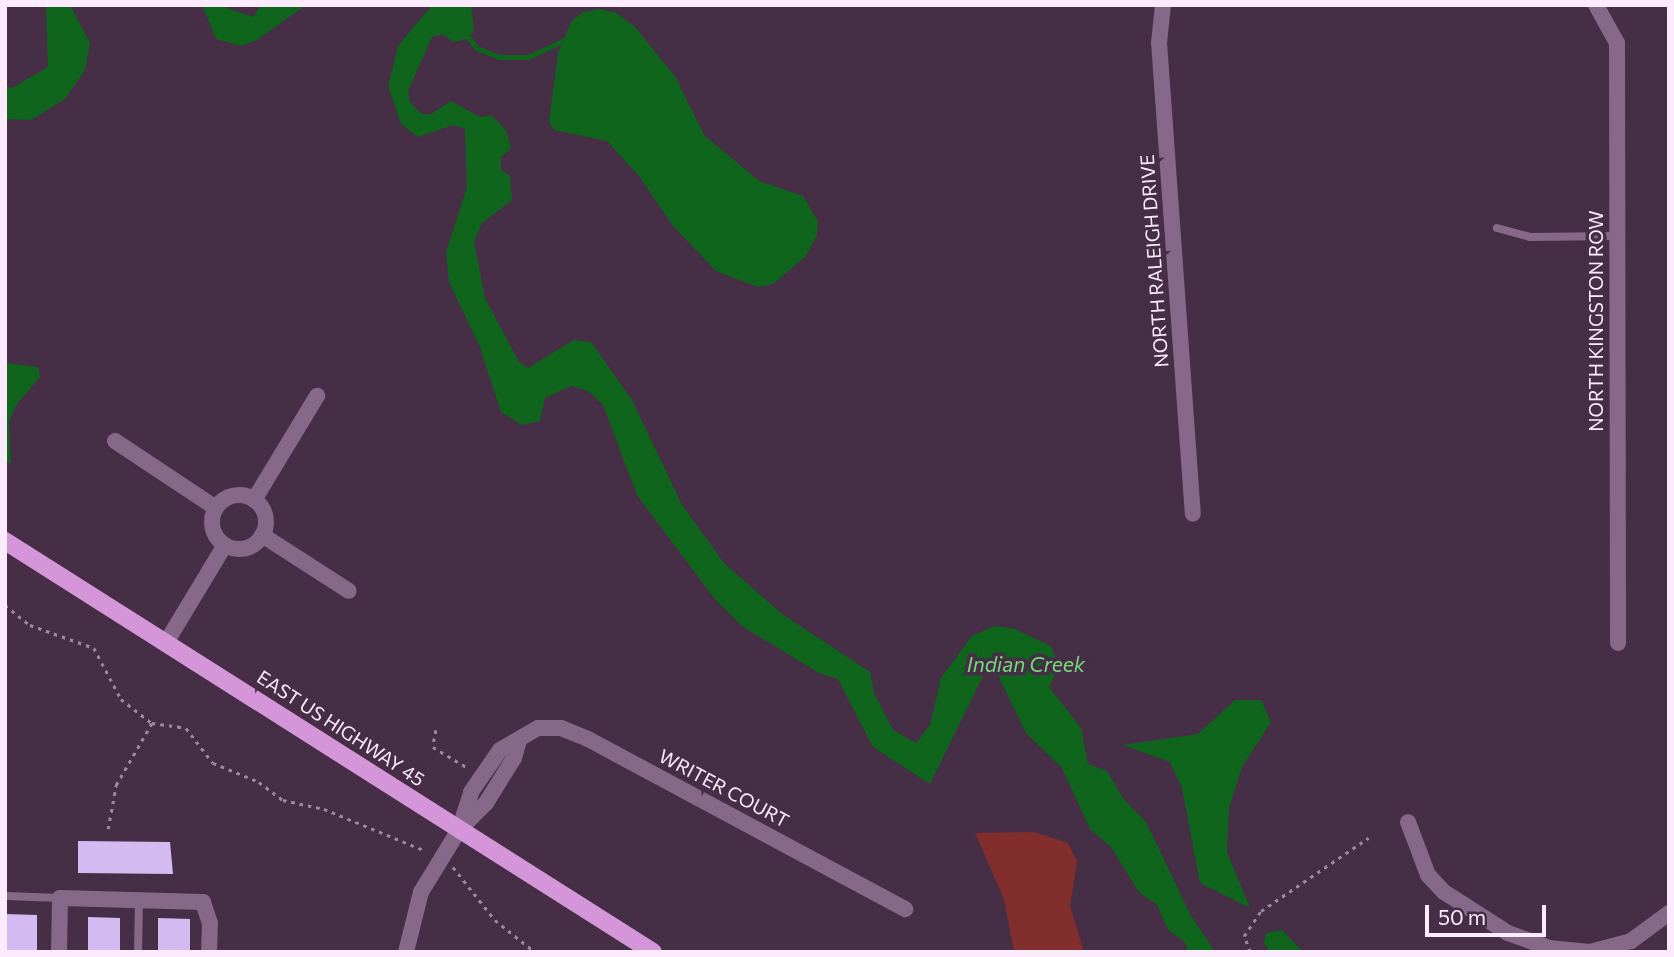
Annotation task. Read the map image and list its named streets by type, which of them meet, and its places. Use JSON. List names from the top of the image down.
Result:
{
  "streets": {
    "main road": ["EAST US HIGHWAY 45"],
    "street": ["NORTH RALEIGH DRIVE", "NORTH KINGSTON ROW", "WRITER COURT"]
  },
  "crossings": [
    ["EAST US HIGHWAY 45", "WRITER COURT"]
  ],
  "water": ["Indian Creek"],
  "scale_bar": "50 m"
}
